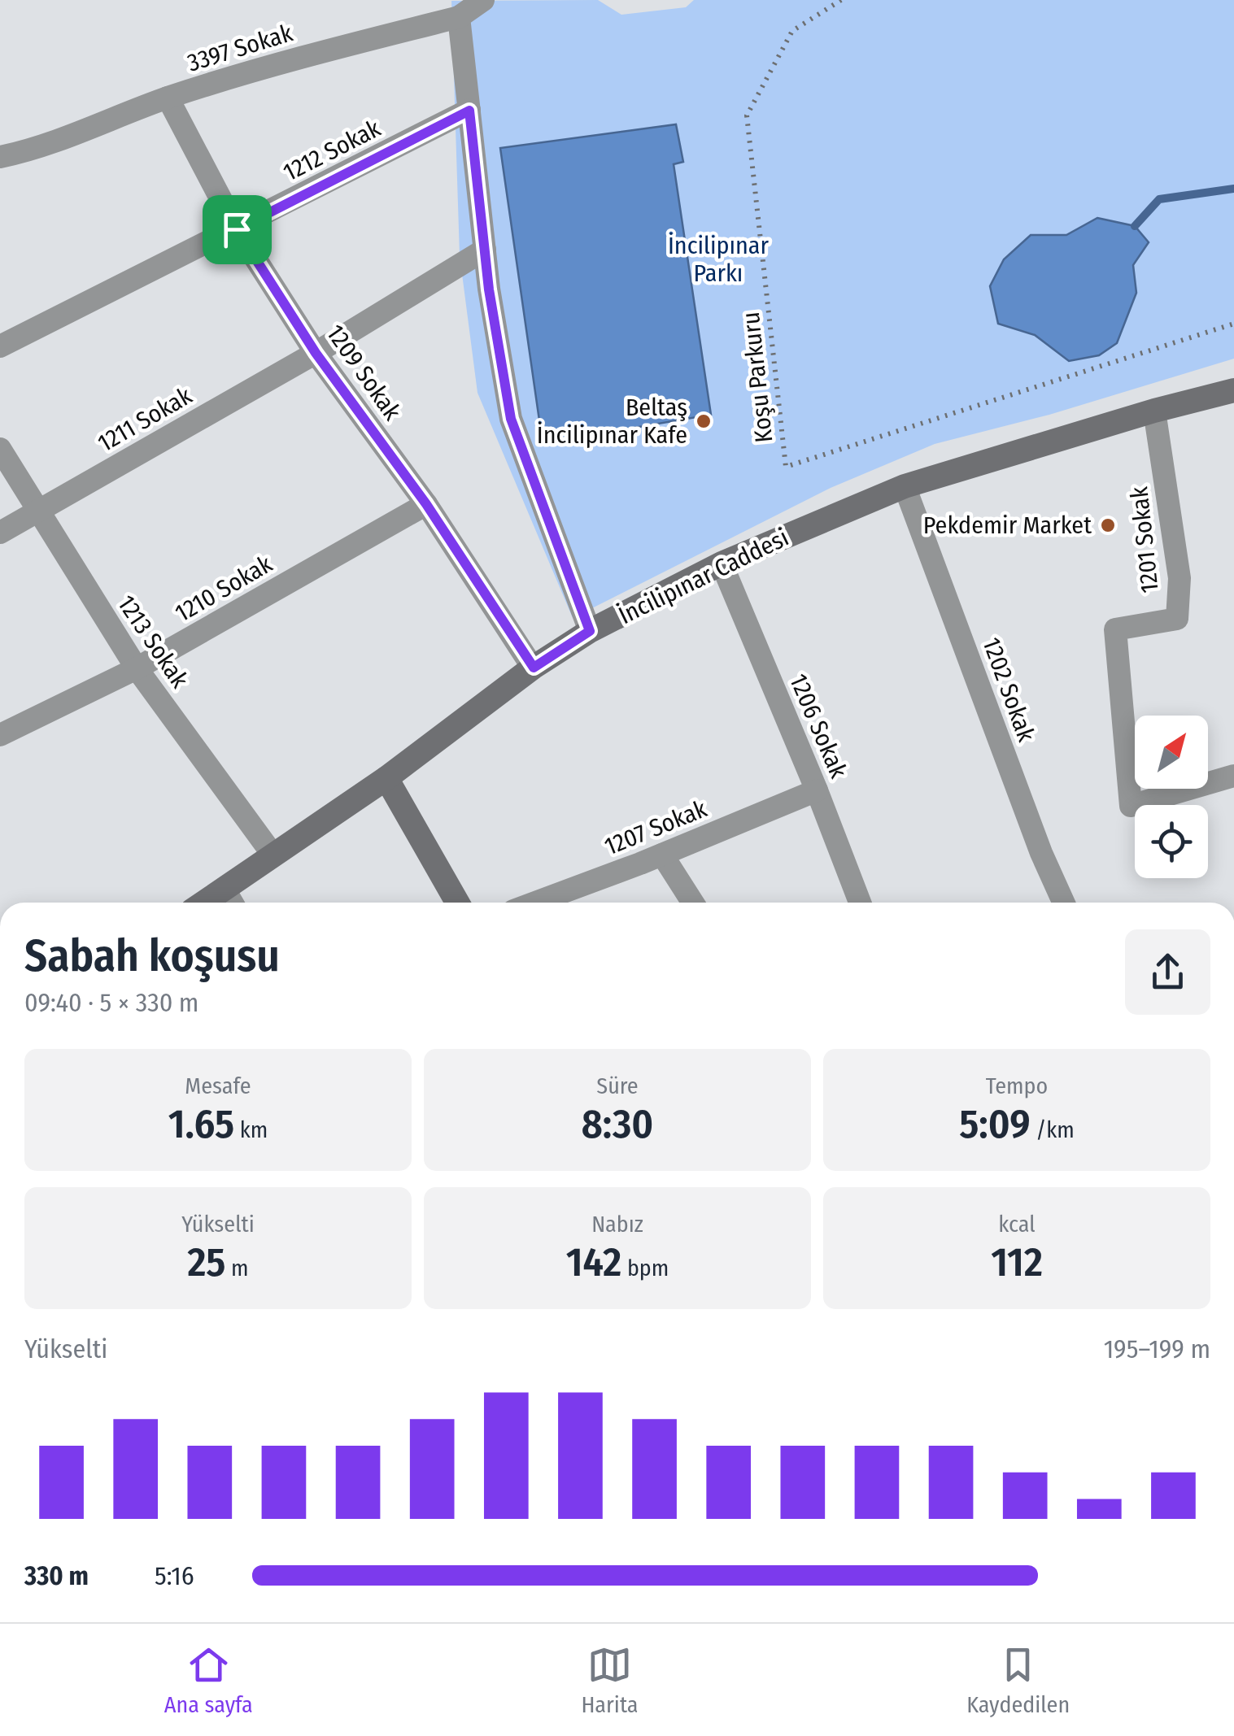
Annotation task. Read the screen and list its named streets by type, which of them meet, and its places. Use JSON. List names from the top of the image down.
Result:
{
  "streets": {
    "main road": ["İncilipınar Caddesi"],
    "street": [
      "3397 Sokak",
      "1212 Sokak",
      "1209 Sokak",
      "1211 Sokak",
      "1201 Sokak",
      "1210 Sokak",
      "1213 Sokak",
      "1202 Sokak",
      "1206 Sokak",
      "1207 Sokak"
    ],
    "path": ["Koşu Parkuru"]
  },
  "crossings": [
    ["3397 Sokak", "1209 Sokak"],
    ["1212 Sokak", "1209 Sokak"],
    ["1209 Sokak", "1211 Sokak"],
    ["1209 Sokak", "İncilipınar Caddesi"],
    ["1209 Sokak", "1210 Sokak"],
    ["1211 Sokak", "1213 Sokak"],
    ["1201 Sokak", "İncilipınar Caddesi"],
    ["İncilipınar Caddesi", "1213 Sokak"],
    ["İncilipınar Caddesi", "1202 Sokak"],
    ["İncilipınar Caddesi", "1206 Sokak"],
    ["1210 Sokak", "1213 Sokak"],
    ["1206 Sokak", "1207 Sokak"]
  ],
  "parks": ["İncilipınar Parkı"],
  "places": ["Beltaş İncilipınar Kafe", "Pekdemir Market"],
  "north": "top right",
  "page": {
    "heading": ["Sabah koşusu", "09:40 · 5 × 330 m"],
    "stats": [
      ["Mesafe", "1.65 km"],
      ["Süre", "8:30"],
      ["Tempo", "5:09 /km"],
      ["Yükselti", "25 m"],
      ["Nabız", "142 bpm"],
      ["kcal", "112"]
    ],
    "chart": ["Yükselti", "195–199 m"],
    "list": [
      {
        "name": "330 m",
        "note": "5:16"
      }
    ],
    "tabs": ["Ana sayfa", "Harita", "Kaydedilen"]
  }
}
